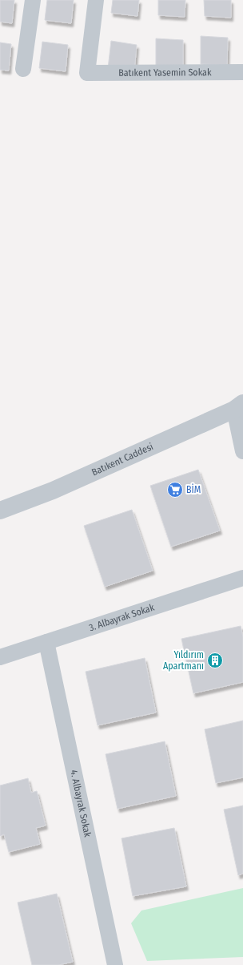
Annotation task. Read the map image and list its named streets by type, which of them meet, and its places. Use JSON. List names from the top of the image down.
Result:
{
  "streets": {
    "street": [
      "Batıkent Yasemin Sokak",
      "Batıkent Caddesi",
      "3. Albayrak Sokak",
      "4. Albayrak Sokak"
    ]
  },
  "crossings": [
    ["3. Albayrak Sokak", "4. Albayrak Sokak"]
  ],
  "places": {
    "supermarket": ["BİM"],
    "building": ["Yıldırım Apartmanı"]
  }
}
